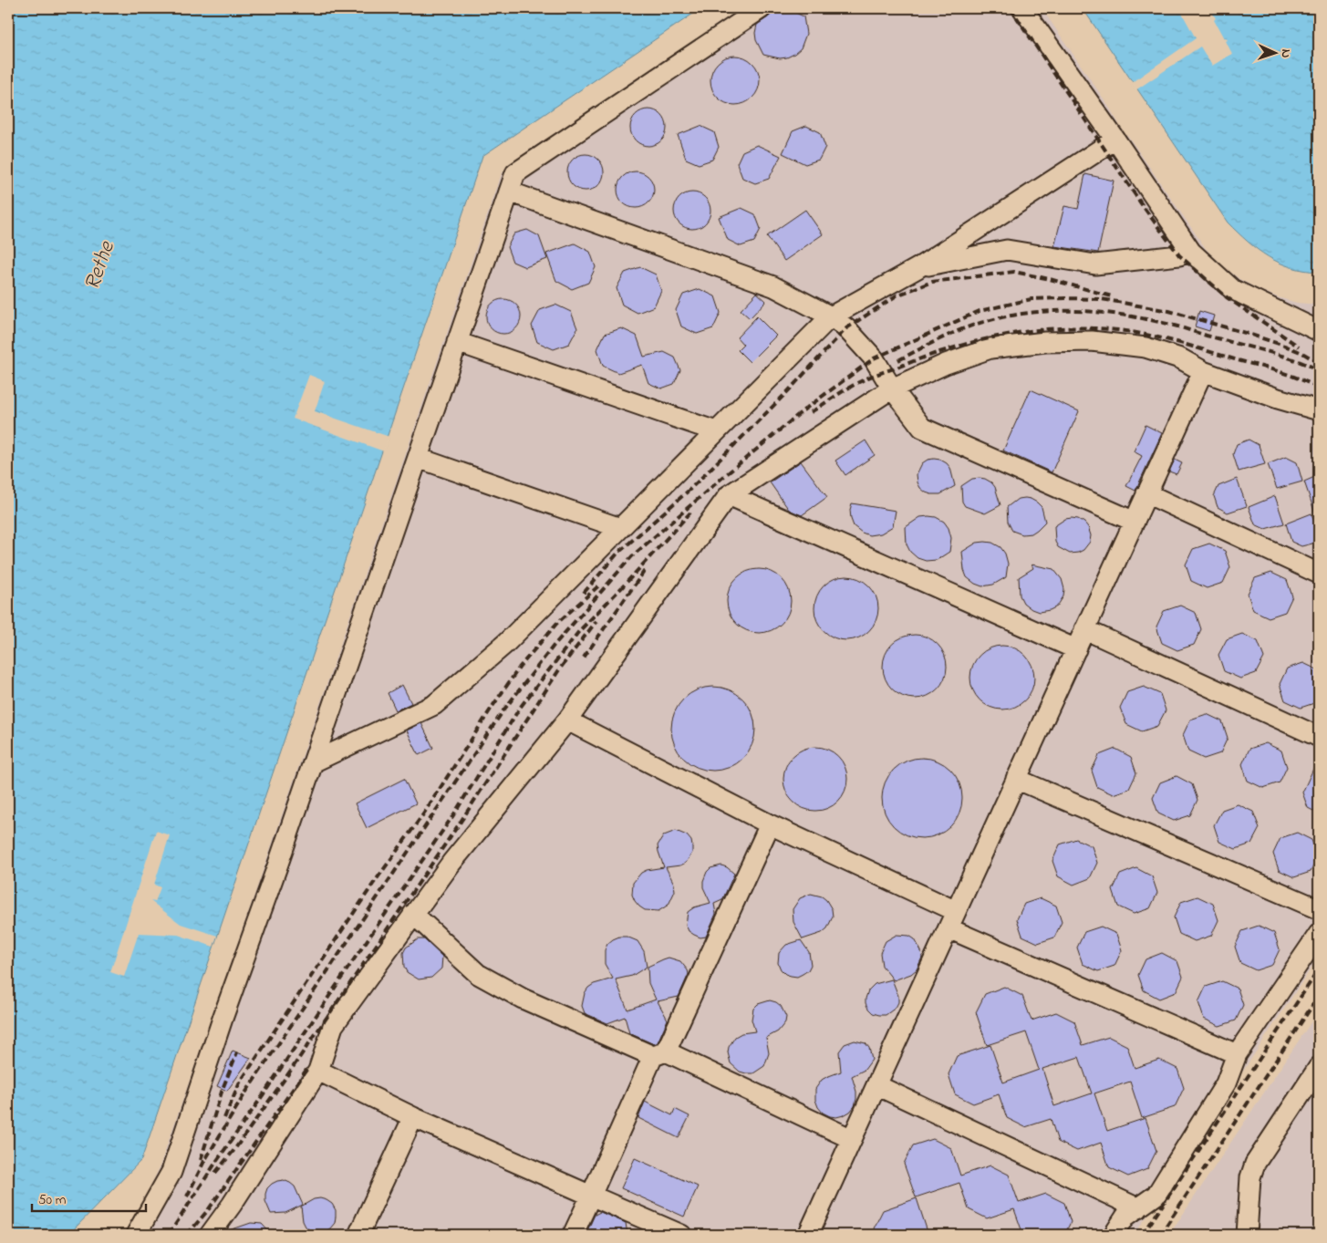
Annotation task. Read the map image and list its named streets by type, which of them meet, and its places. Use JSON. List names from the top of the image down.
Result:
{
  "water": ["Rethe"],
  "scale_bar": "50 m",
  "north": "right"
}
